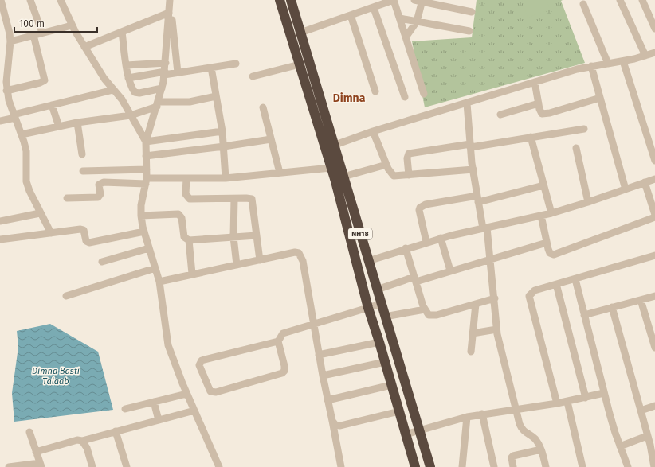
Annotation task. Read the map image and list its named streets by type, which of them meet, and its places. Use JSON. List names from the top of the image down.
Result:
{
  "streets": {
    "highway": ["NH18"]
  },
  "districts": ["Dimna"],
  "water": ["Dimna Basti Talaab"],
  "scale_bar": "100 m"
}
